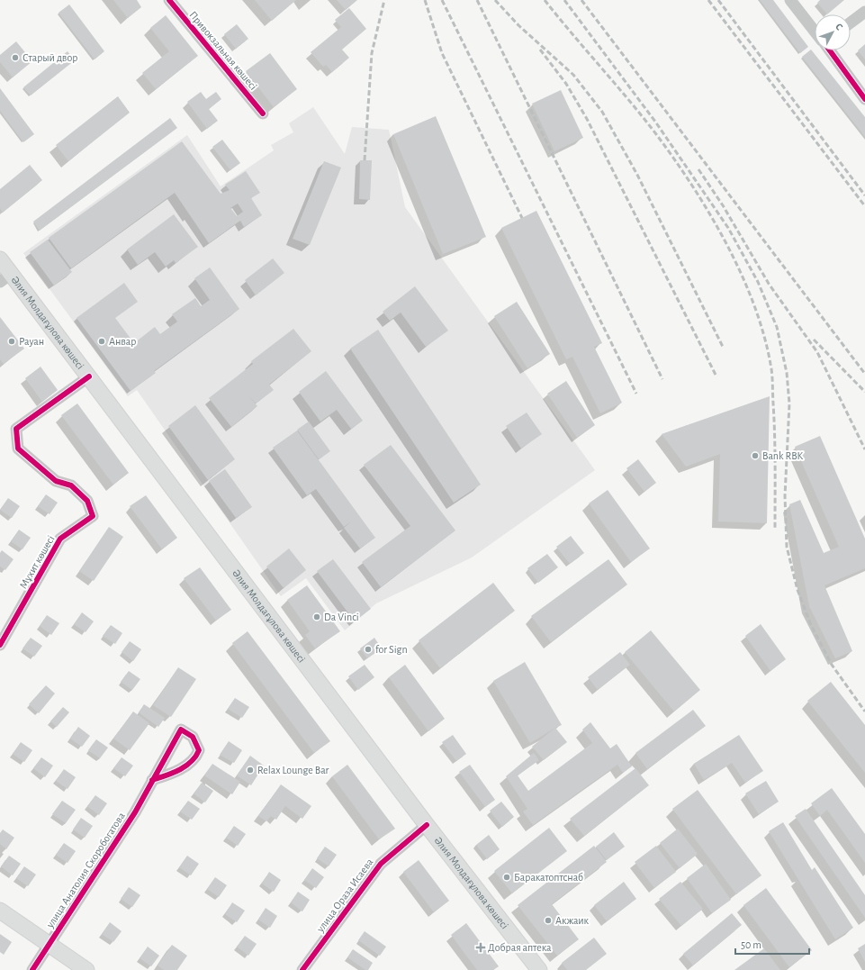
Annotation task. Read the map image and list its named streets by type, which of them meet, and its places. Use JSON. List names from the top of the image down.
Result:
{
  "streets": {
    "main road": ["Әлия Молдағұлова көшесі"],
    "street": [
      "Привокзальная көшесі",
      "Мұхит көшесі",
      "улица Анатолия Скоробогатова",
      "улица Ораза Исаева"
    ]
  },
  "crossings": [
    ["Әлия Молдағұлова көшесі", "Мұхит көшесі"],
    ["Әлия Молдағұлова көшесі", "улица Ораза Исаева"]
  ],
  "places": {
    "other": [
      "Старый двор",
      "Рауан",
      "Анвар",
      "Bank RBK",
      "Da Vinci",
      "for Sign",
      "Relax Lounge Bar",
      "Баракатоптснаб",
      "Акжаик"
    ],
    "health": ["Добрая аптека"]
  },
  "scale_bar": "50 m",
  "north": "top right"
}
